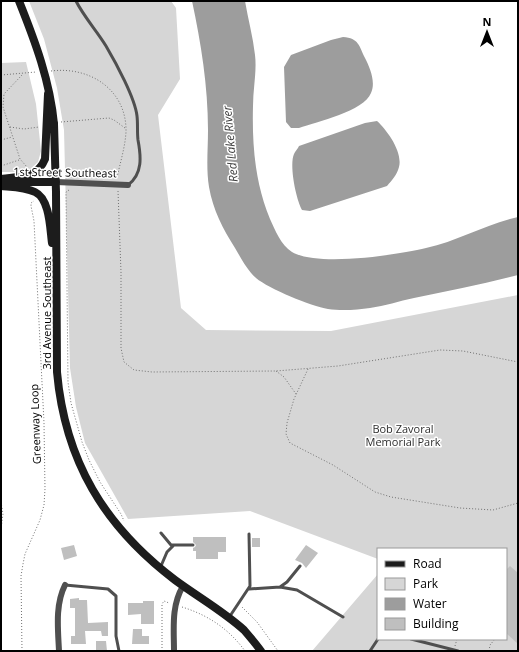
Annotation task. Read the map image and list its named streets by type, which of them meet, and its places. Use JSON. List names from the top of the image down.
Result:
{
  "streets": {
    "street": ["1st Street Southeast", "3rd Avenue Southeast"],
    "path": ["Greenway Loop"]
  },
  "crossings": [
    ["1st Street Southeast", "3rd Avenue Southeast"]
  ],
  "water": ["Red Lake River"],
  "parks": ["Bob Zavoral Memorial Park"],
  "legend": [
    "Road",
    "Park",
    "Water",
    "Building"
  ],
  "north": "top"
}
